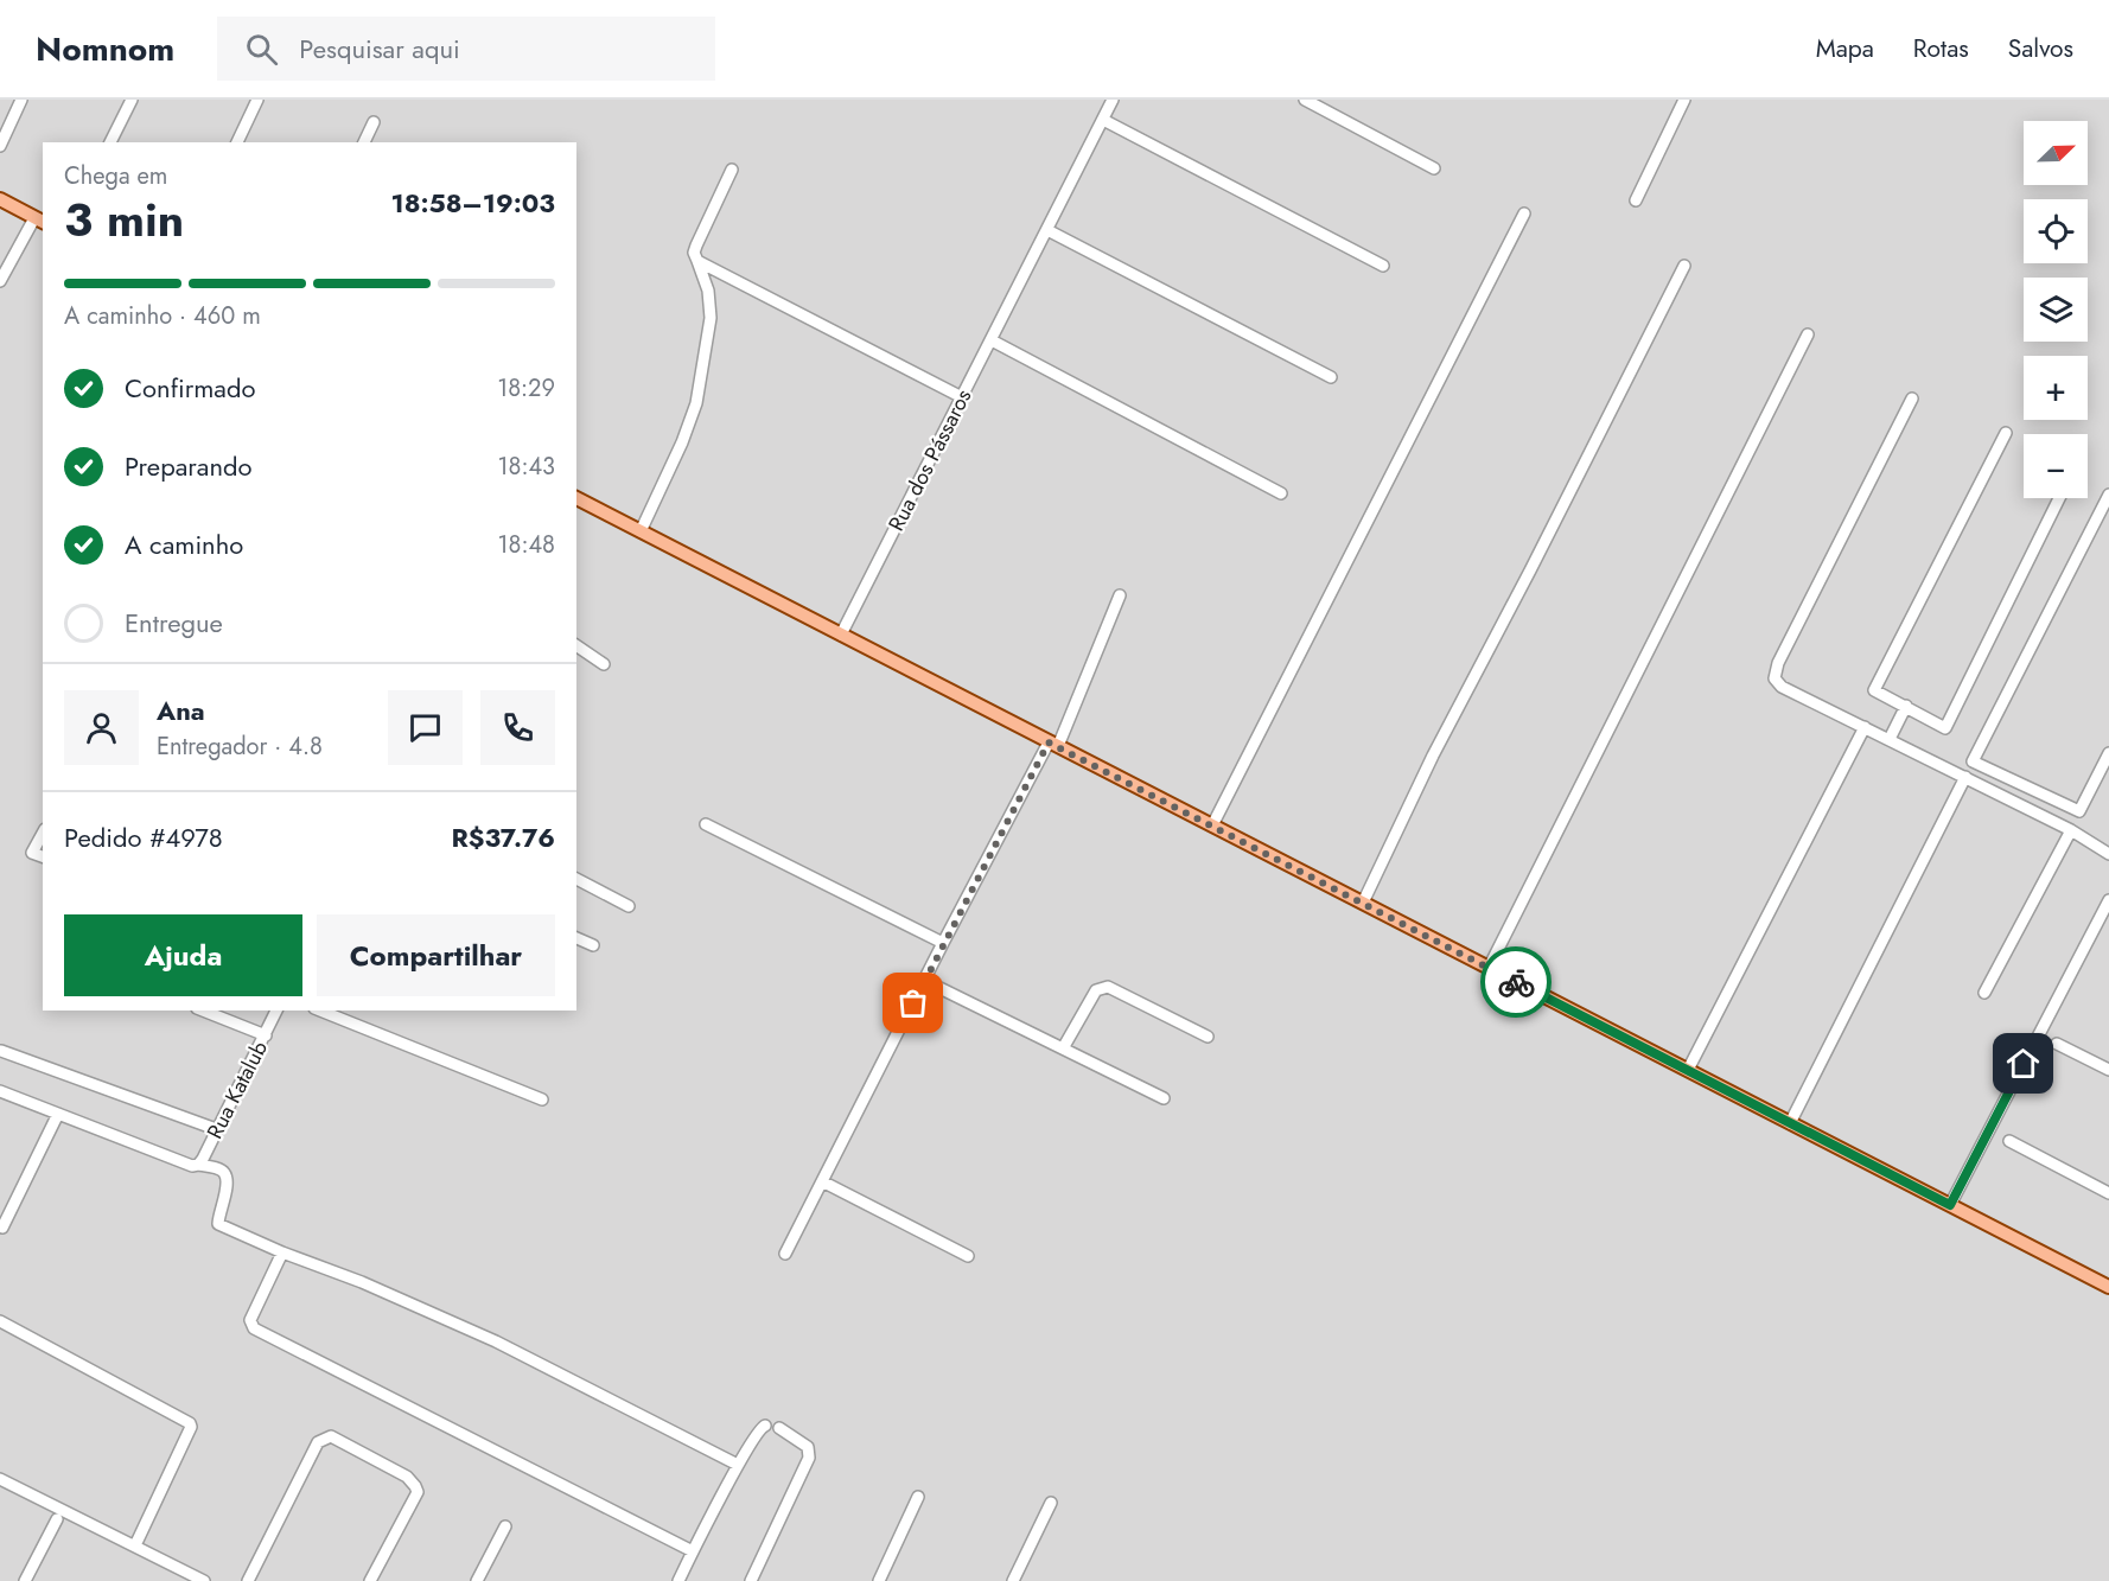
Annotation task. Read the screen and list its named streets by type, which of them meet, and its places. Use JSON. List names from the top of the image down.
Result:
{
  "streets": {
    "street": ["Rua dos Pássaros", "Rua Katalub"]
  },
  "north": "top right",
  "page": {
    "header": "Nomnom",
    "search": "Pesquisar aqui",
    "nav": ["Mapa", "Rotas", "Salvos"],
    "map_buttons": ["+", "−"],
    "heading": ["3 min", "Chega em", "18:58–19:03"],
    "panel": [
      "Ana",
      "Entregador · 4.8",
      "Pedido #4978",
      "R$37.76"
    ],
    "bar": "A caminho · 460 m",
    "list": [
      ["Confirmado", "18:29"],
      ["Preparando", "18:43"],
      ["A caminho", "18:48"],
      "Entregue"
    ],
    "buttons": ["Ajuda", "Compartilhar"]
  }
}
